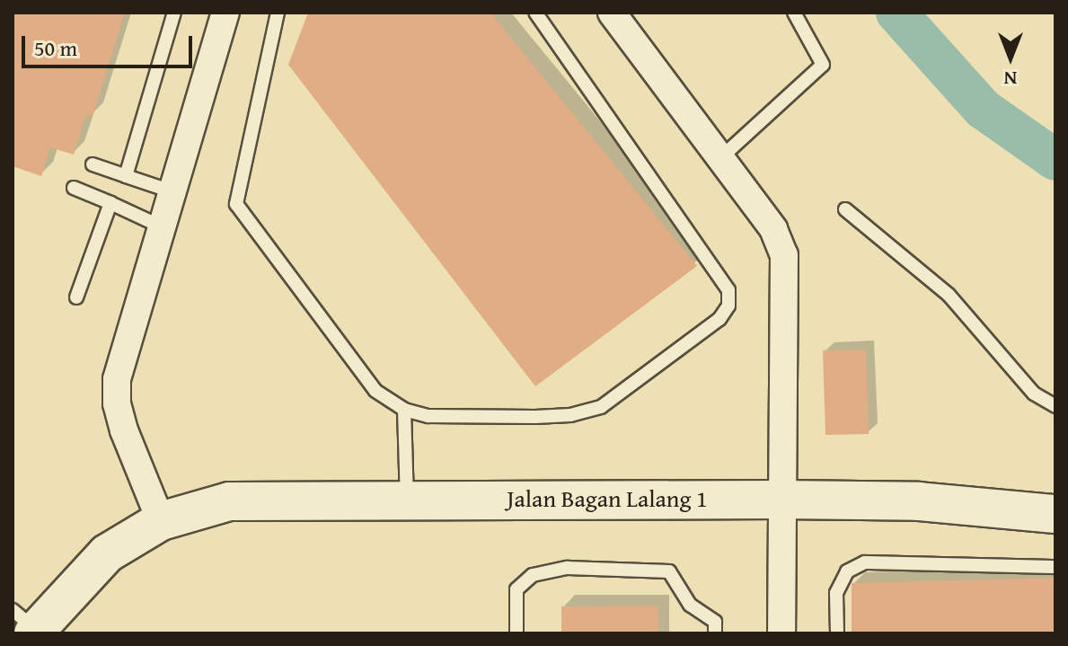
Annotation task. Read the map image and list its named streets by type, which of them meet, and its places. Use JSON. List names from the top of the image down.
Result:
{
  "streets": {
    "main road": ["Jalan Bagan Lalang 1"]
  },
  "scale_bar": "50 m",
  "north": "bottom"
}
